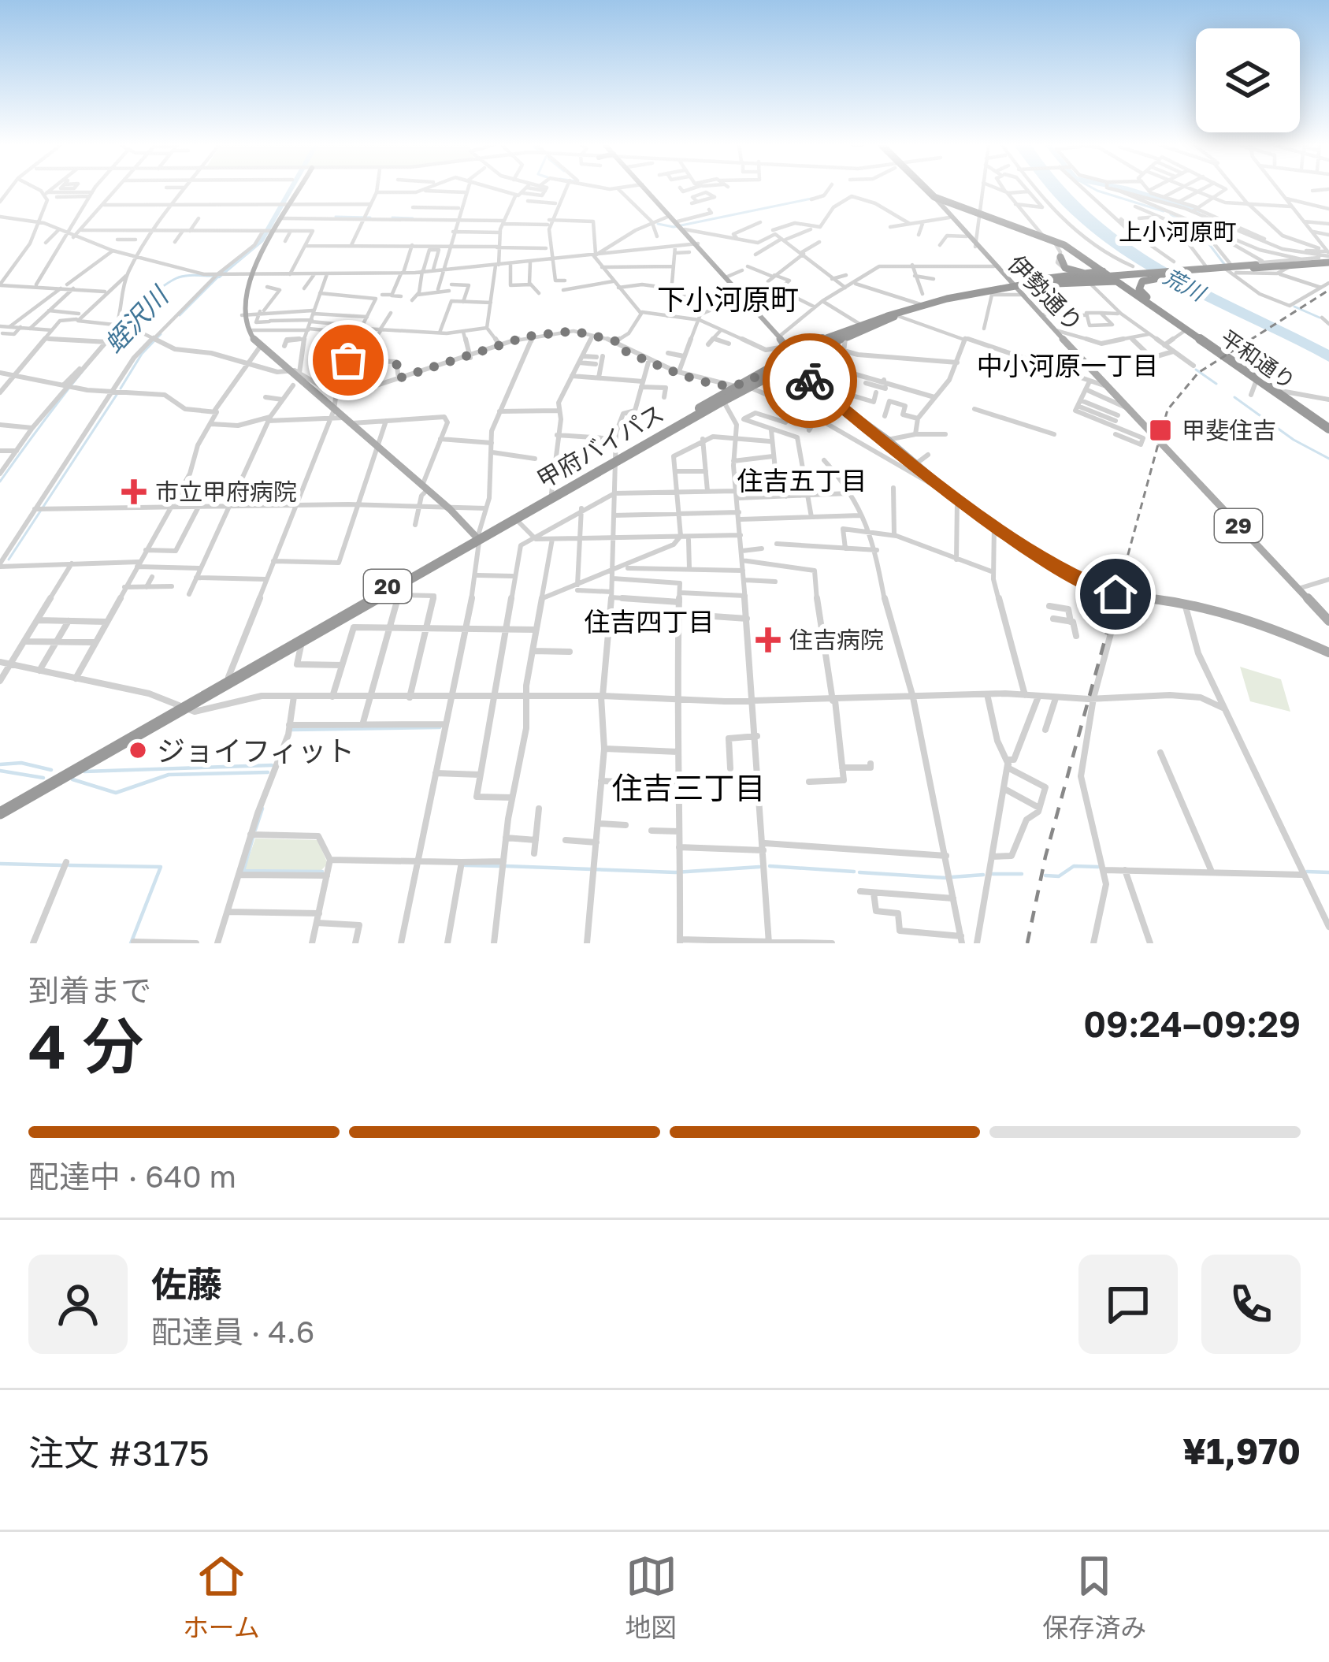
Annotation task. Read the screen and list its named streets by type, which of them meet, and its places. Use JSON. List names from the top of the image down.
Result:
{
  "streets": {
    "highway": ["平和通り", "甲府バイパス", "20"],
    "main road": ["伊勢通り", "29"]
  },
  "crossings": [
    ["伊勢通り", "平和通り"]
  ],
  "districts": [
    "上小河原町",
    "下小河原町",
    "中小河原一丁目",
    "住吉五丁目",
    "住吉四丁目",
    "住吉三丁目"
  ],
  "water": ["荒川", "蛭沢川"],
  "places": {
    "transit": ["甲斐住吉"],
    "health": ["市立甲府病院", "住吉病院"],
    "other": ["ジョイフィット"]
  },
  "page": {
    "heading": ["4 分", "到着まで", "09:24–09:29"],
    "panel": [
      "佐藤",
      "配達員 · 4.6",
      "注文 #3175",
      "¥1,970"
    ],
    "bar": "配達中 · 640 m",
    "tabs": ["ホーム", "地図", "保存済み"]
  }
}
